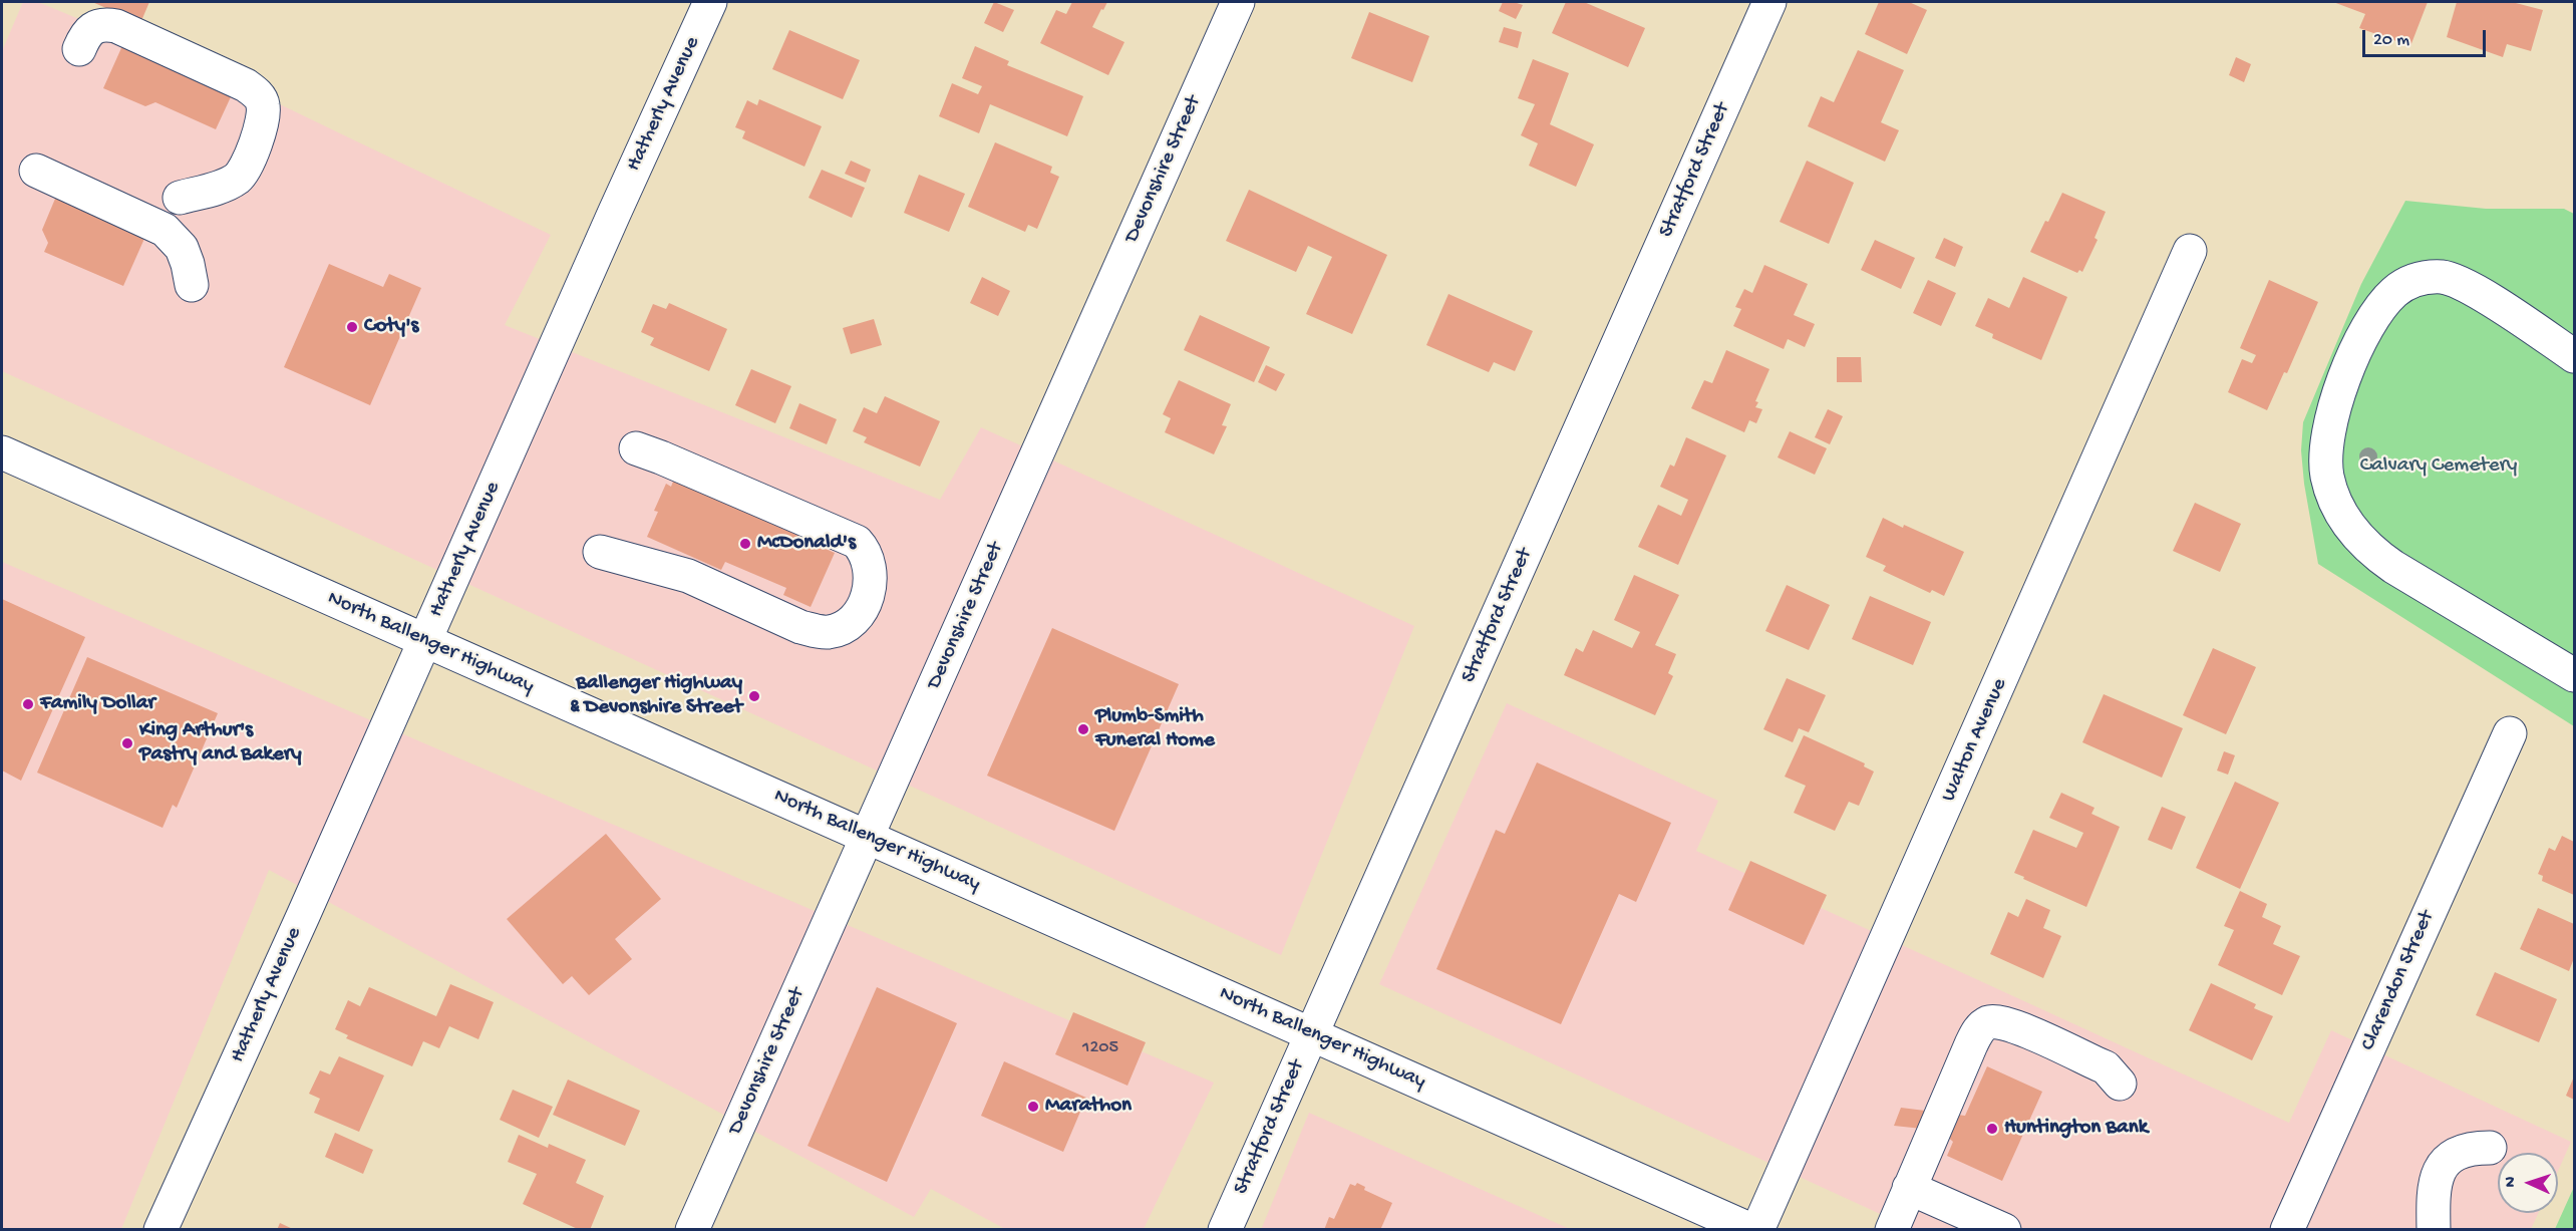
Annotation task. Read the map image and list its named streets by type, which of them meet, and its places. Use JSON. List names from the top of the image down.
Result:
{
  "streets": {
    "street": [
      "Hatherly Avenue",
      "Devonshire Street",
      "Stratford Street",
      "North Ballenger Highway",
      "Walton Avenue",
      "Clarendon Street"
    ]
  },
  "crossings": [
    ["Hatherly Avenue", "North Ballenger Highway"],
    ["Devonshire Street", "North Ballenger Highway"],
    ["Stratford Street", "North Ballenger Highway"]
  ],
  "parks": ["Calvary Cemetery"],
  "places": [
    "Coty's",
    "McDonald's",
    "Ballenger Highway & Devonshire Street",
    "Family Dollar",
    "Plumb-Smith Funeral Home",
    "King Arthur's Pastry and Bakery",
    "Marathon",
    "Huntington Bank"
  ],
  "house_numbers": ["1205"],
  "scale_bar": "20 m",
  "north": "left"
}
